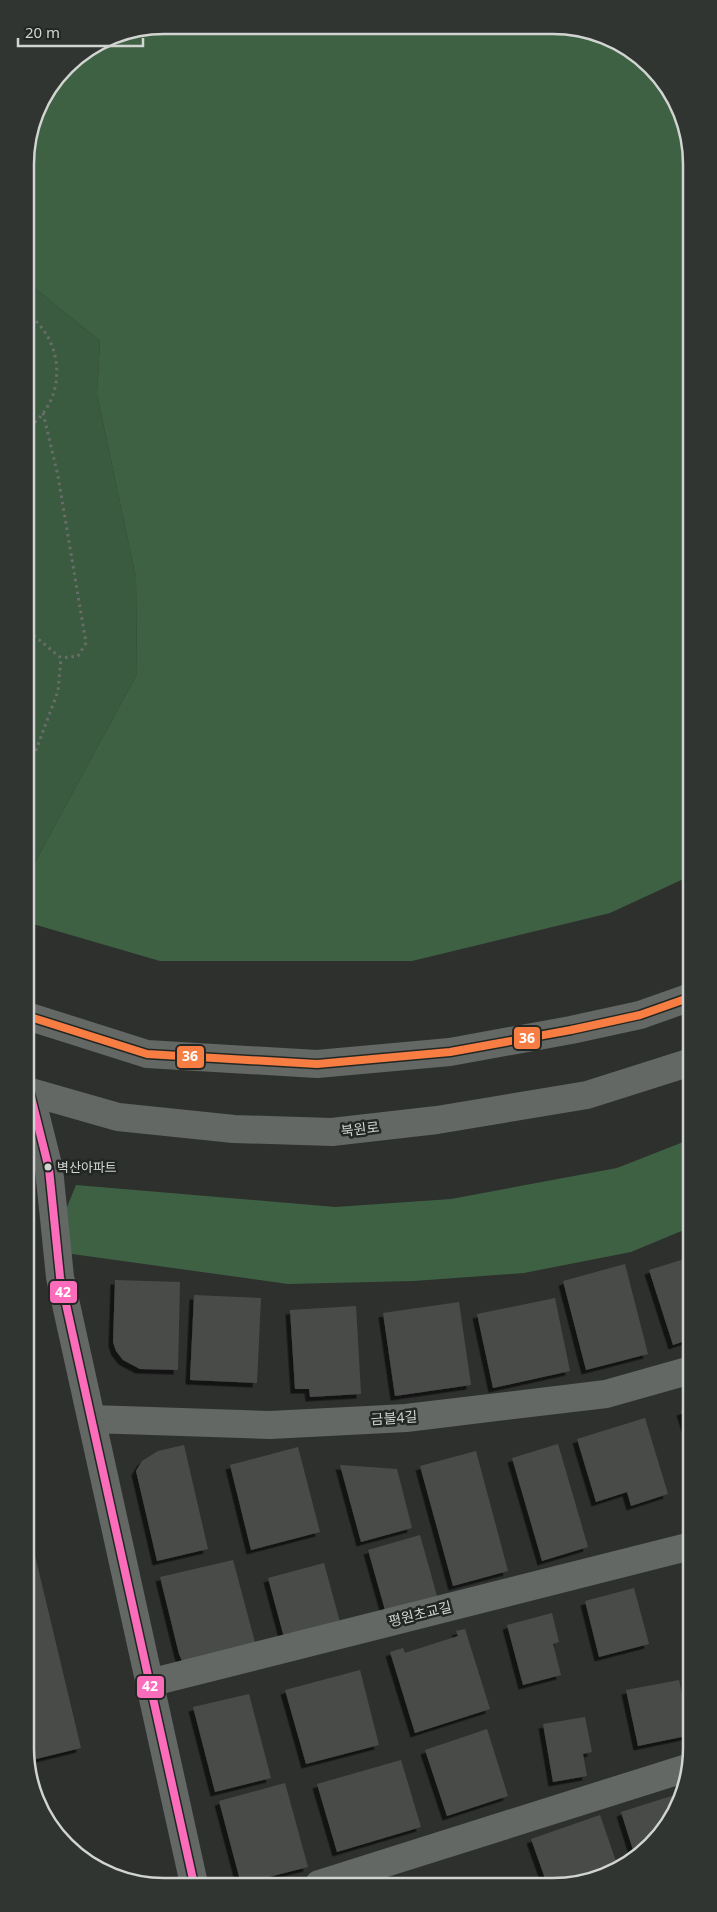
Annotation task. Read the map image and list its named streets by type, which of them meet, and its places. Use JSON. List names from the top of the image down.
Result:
{
  "streets": {
    "street": ["북원로", "금불4길", "평원초교길"]
  },
  "places": ["벽산아파트"],
  "lines": ["transit line 36", "transit line 42"],
  "scale_bar": "20 m"
}
